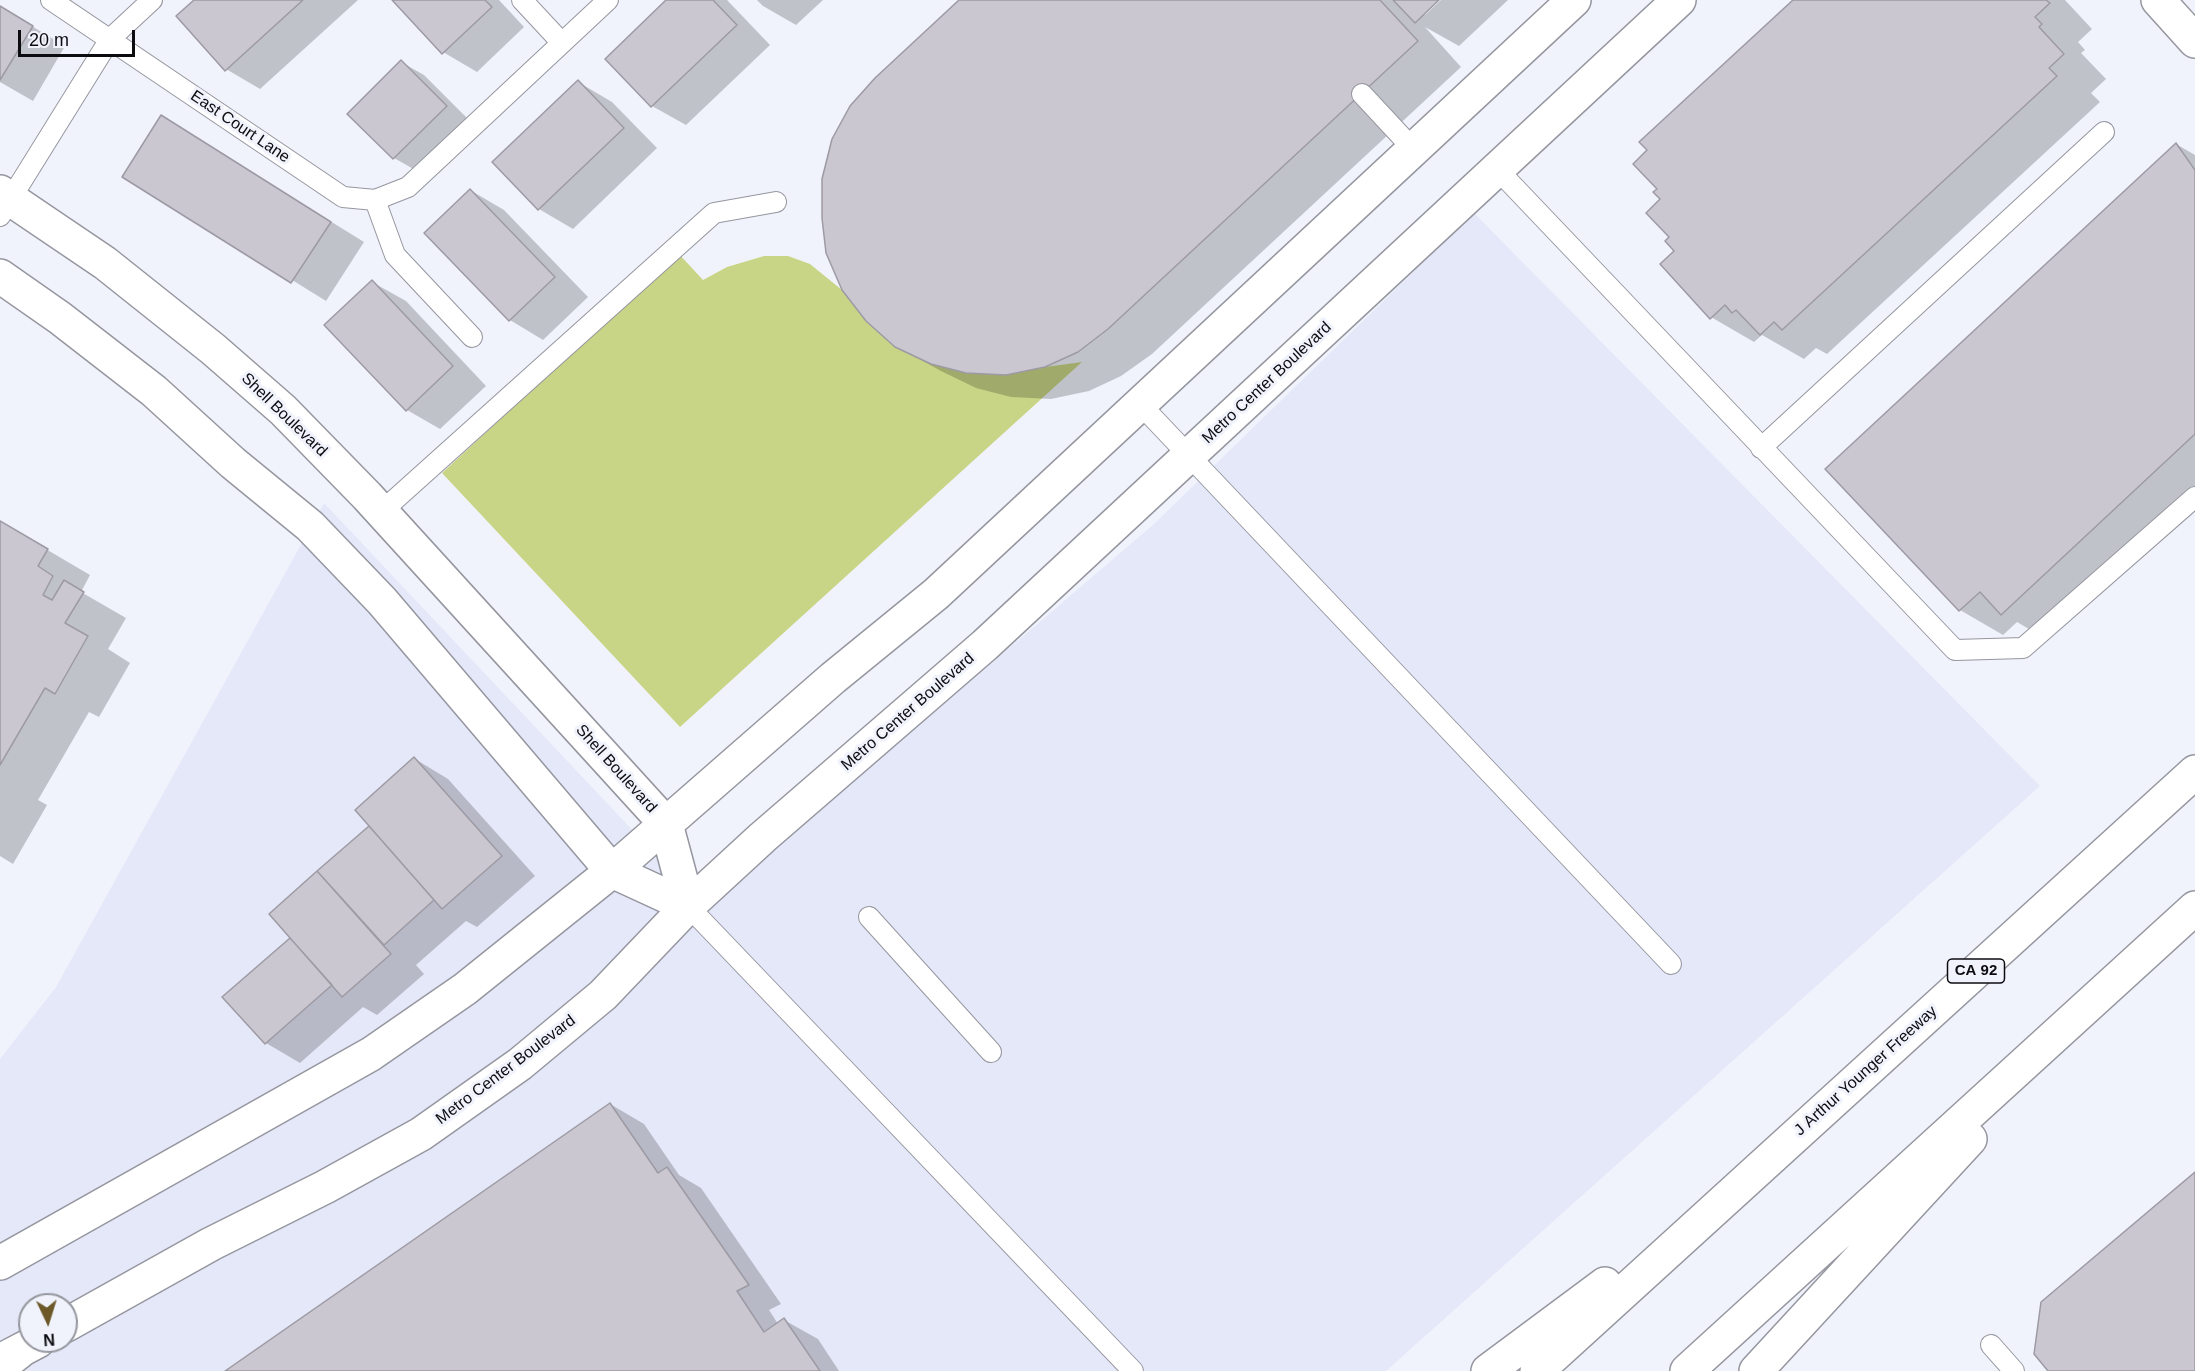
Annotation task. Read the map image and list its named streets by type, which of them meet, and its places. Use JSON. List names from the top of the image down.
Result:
{
  "streets": {
    "main road": [
      "Metro Center Boulevard",
      "Shell Boulevard",
      "CA 92",
      "J Arthur Younger Freeway"
    ],
    "lane": ["East Court Lane"]
  },
  "crossings": [
    ["Metro Center Boulevard", "Shell Boulevard"]
  ],
  "scale_bar": "20 m",
  "north": "bottom"
}
